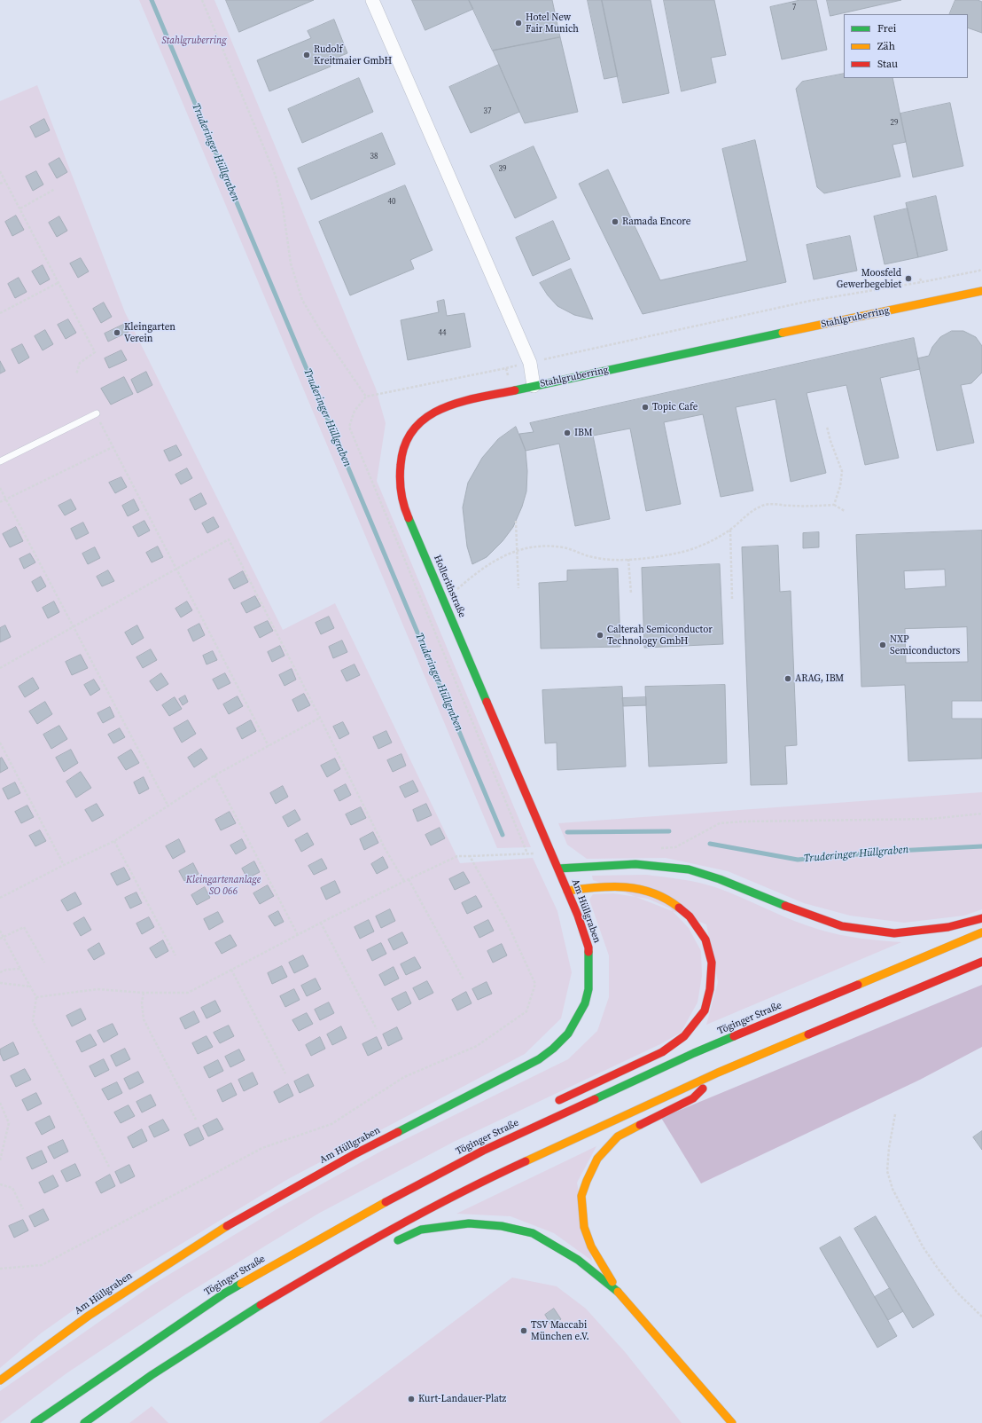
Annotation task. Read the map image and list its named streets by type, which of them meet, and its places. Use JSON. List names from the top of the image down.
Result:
{
  "streets": {
    "main road": [
      "Stahlgruberring",
      "Hollerithstraße",
      "Am Hüllgraben",
      "Töginger Straße"
    ]
  },
  "crossings": [
    ["Stahlgruberring", "Hollerithstraße"],
    ["Hollerithstraße", "Am Hüllgraben"]
  ],
  "water": ["Truderinger Hüllgraben"],
  "parks": ["Stahlgruberring", "Kleingartenanlage SO 066"],
  "places": [
    "Hotel New Fair Munich",
    "Rudolf Kreitmaier GmbH",
    "Ramada Encore",
    "Moosfeld Gewerbegebiet",
    "Kleingarten Verein",
    "Topic Cafe",
    "IBM",
    "Calterah Semiconductor Technology GmbH",
    "NXP Semiconductors",
    "ARAG, IBM",
    "TSV Maccabi München e.V.",
    "Kurt-Landauer-Platz"
  ],
  "house_numbers": [
    "7",
    "37",
    "29",
    "38",
    "39",
    "40",
    "44"
  ],
  "legend": ["Frei", "Zäh", "Stau"]
}
